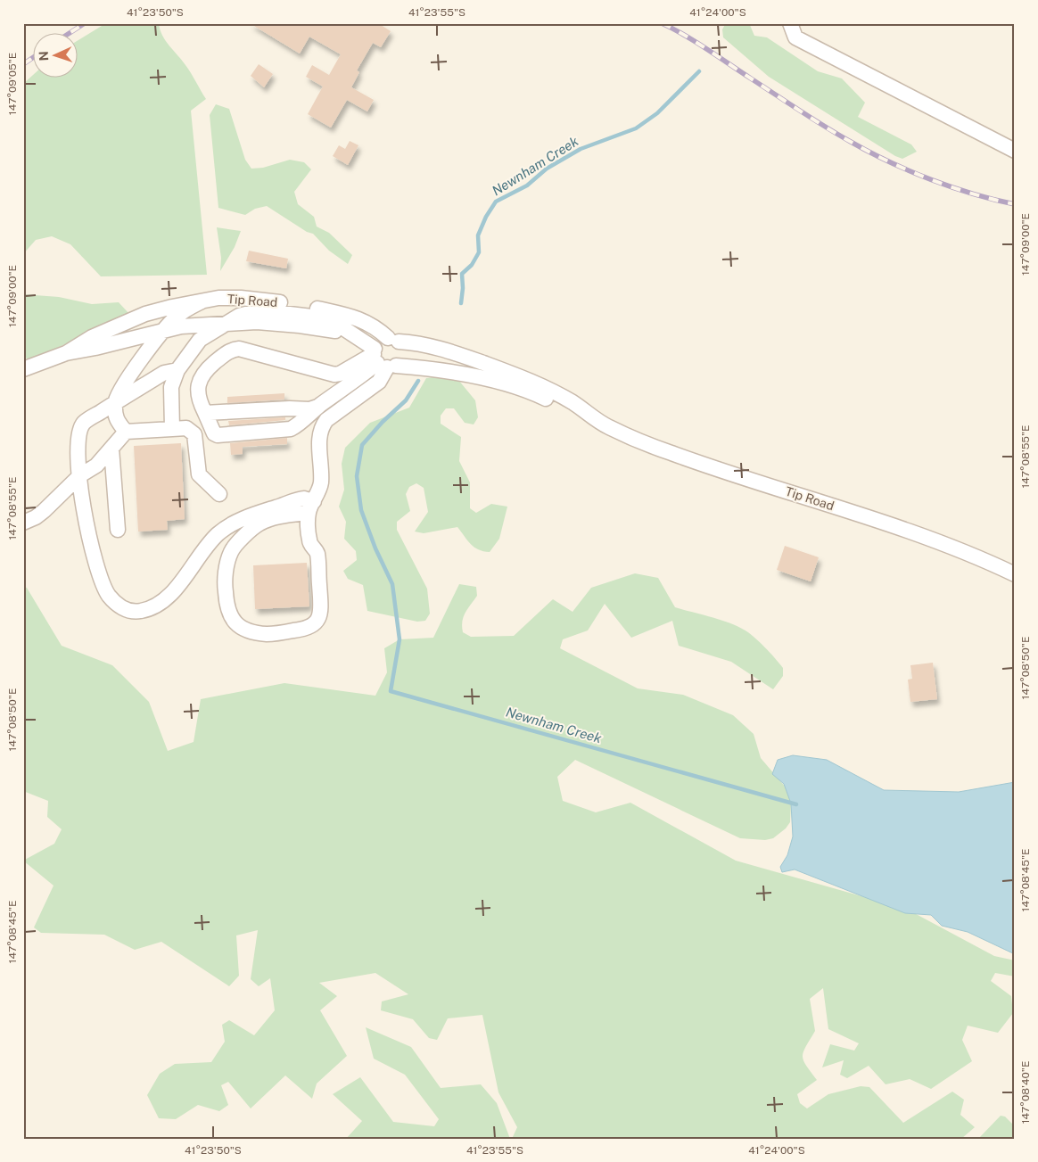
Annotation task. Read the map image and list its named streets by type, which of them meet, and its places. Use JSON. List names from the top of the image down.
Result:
{
  "streets": {
    "street": ["Tip Road"]
  },
  "water": ["Newnham Creek"],
  "north": "left",
  "coordinates": [
    "41°23'50\"S",
    "41°23'55\"S",
    "41°24'00\"S",
    "147°09'05\"E",
    "147°09'00\"E",
    "147°08'55\"E",
    "147°08'50\"E",
    "147°08'45\"E",
    "147°08'40\"E"
  ]
}
